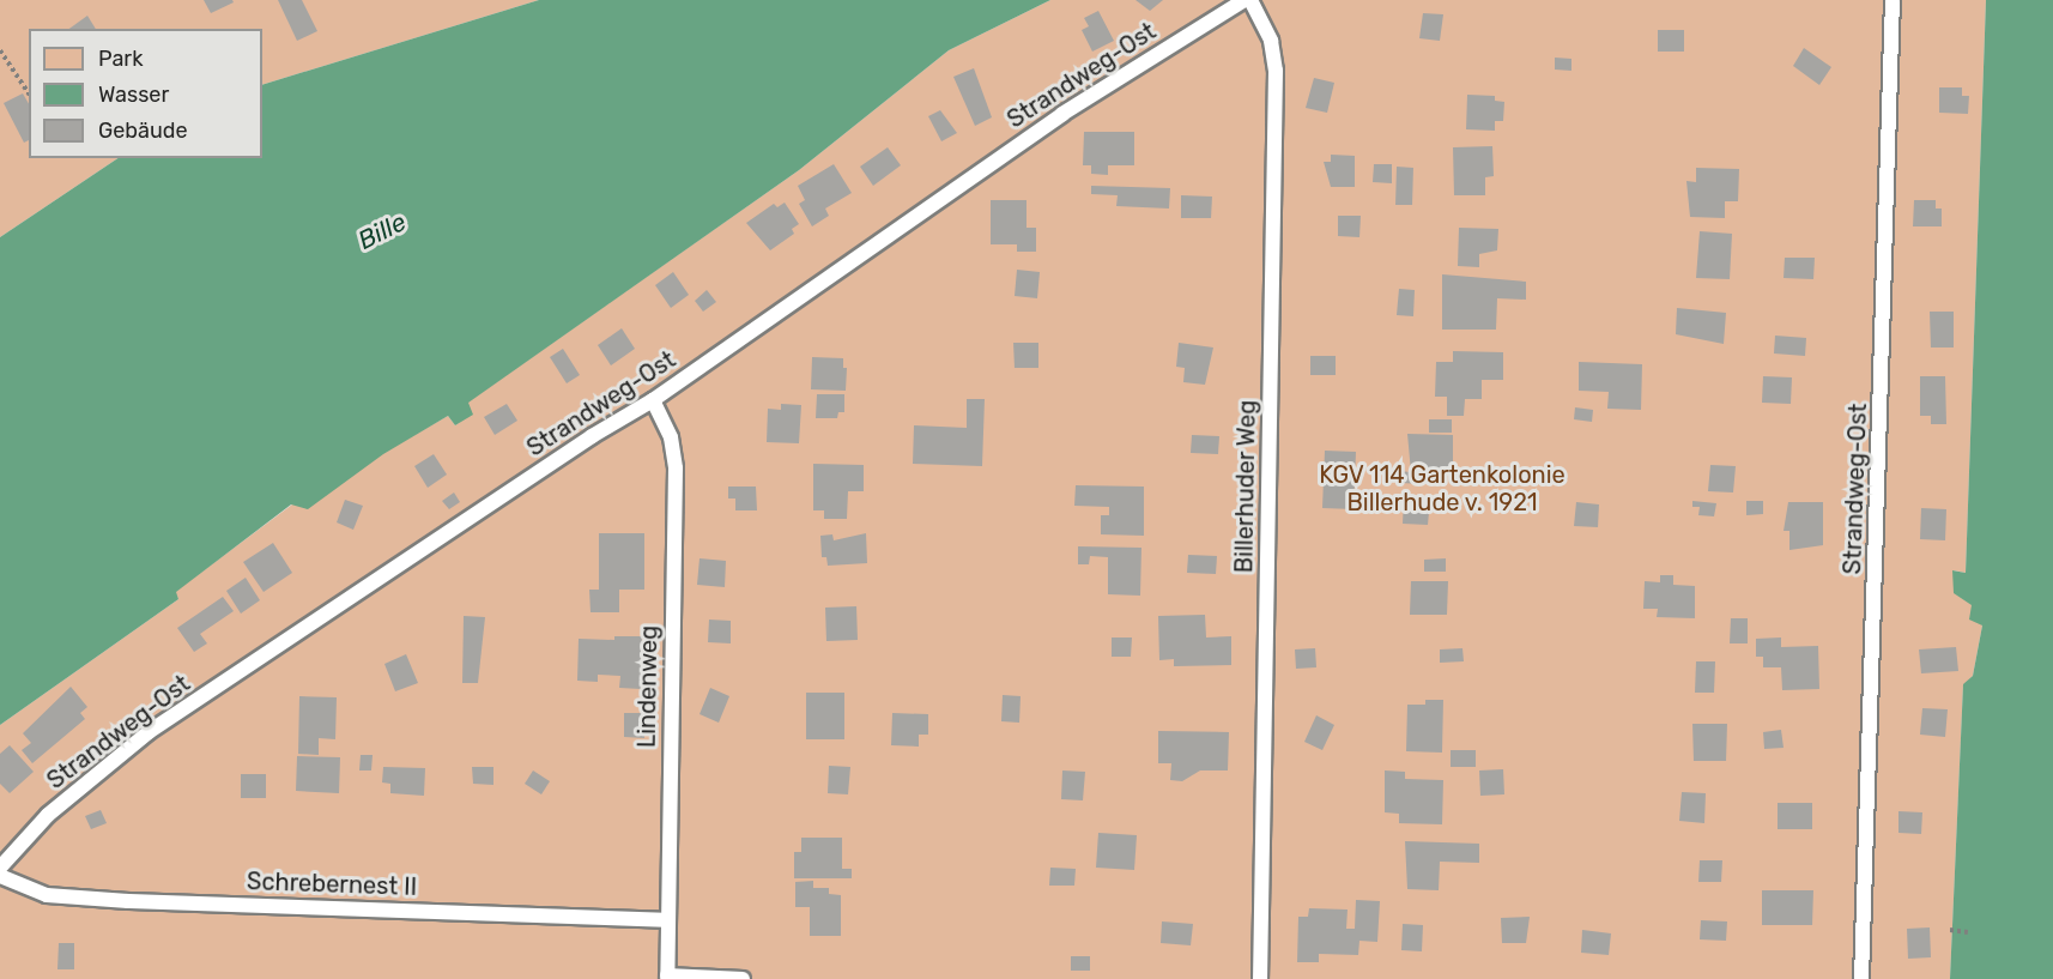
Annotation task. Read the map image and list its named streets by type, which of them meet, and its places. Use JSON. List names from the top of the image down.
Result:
{
  "streets": {
    "lane": [
      "Strandweg-Ost",
      "Billerhuder Weg",
      "Lindenweg",
      "Schrebernest II"
    ]
  },
  "crossings": [
    ["Strandweg-Ost", "Lindenweg"],
    ["Lindenweg", "Schrebernest II"]
  ],
  "water": ["Bille"],
  "parks": ["KGV 114 Gartenkolonie Billerhude v. 1921"],
  "legend": ["Park", "Wasser", "Gebäude"]
}
